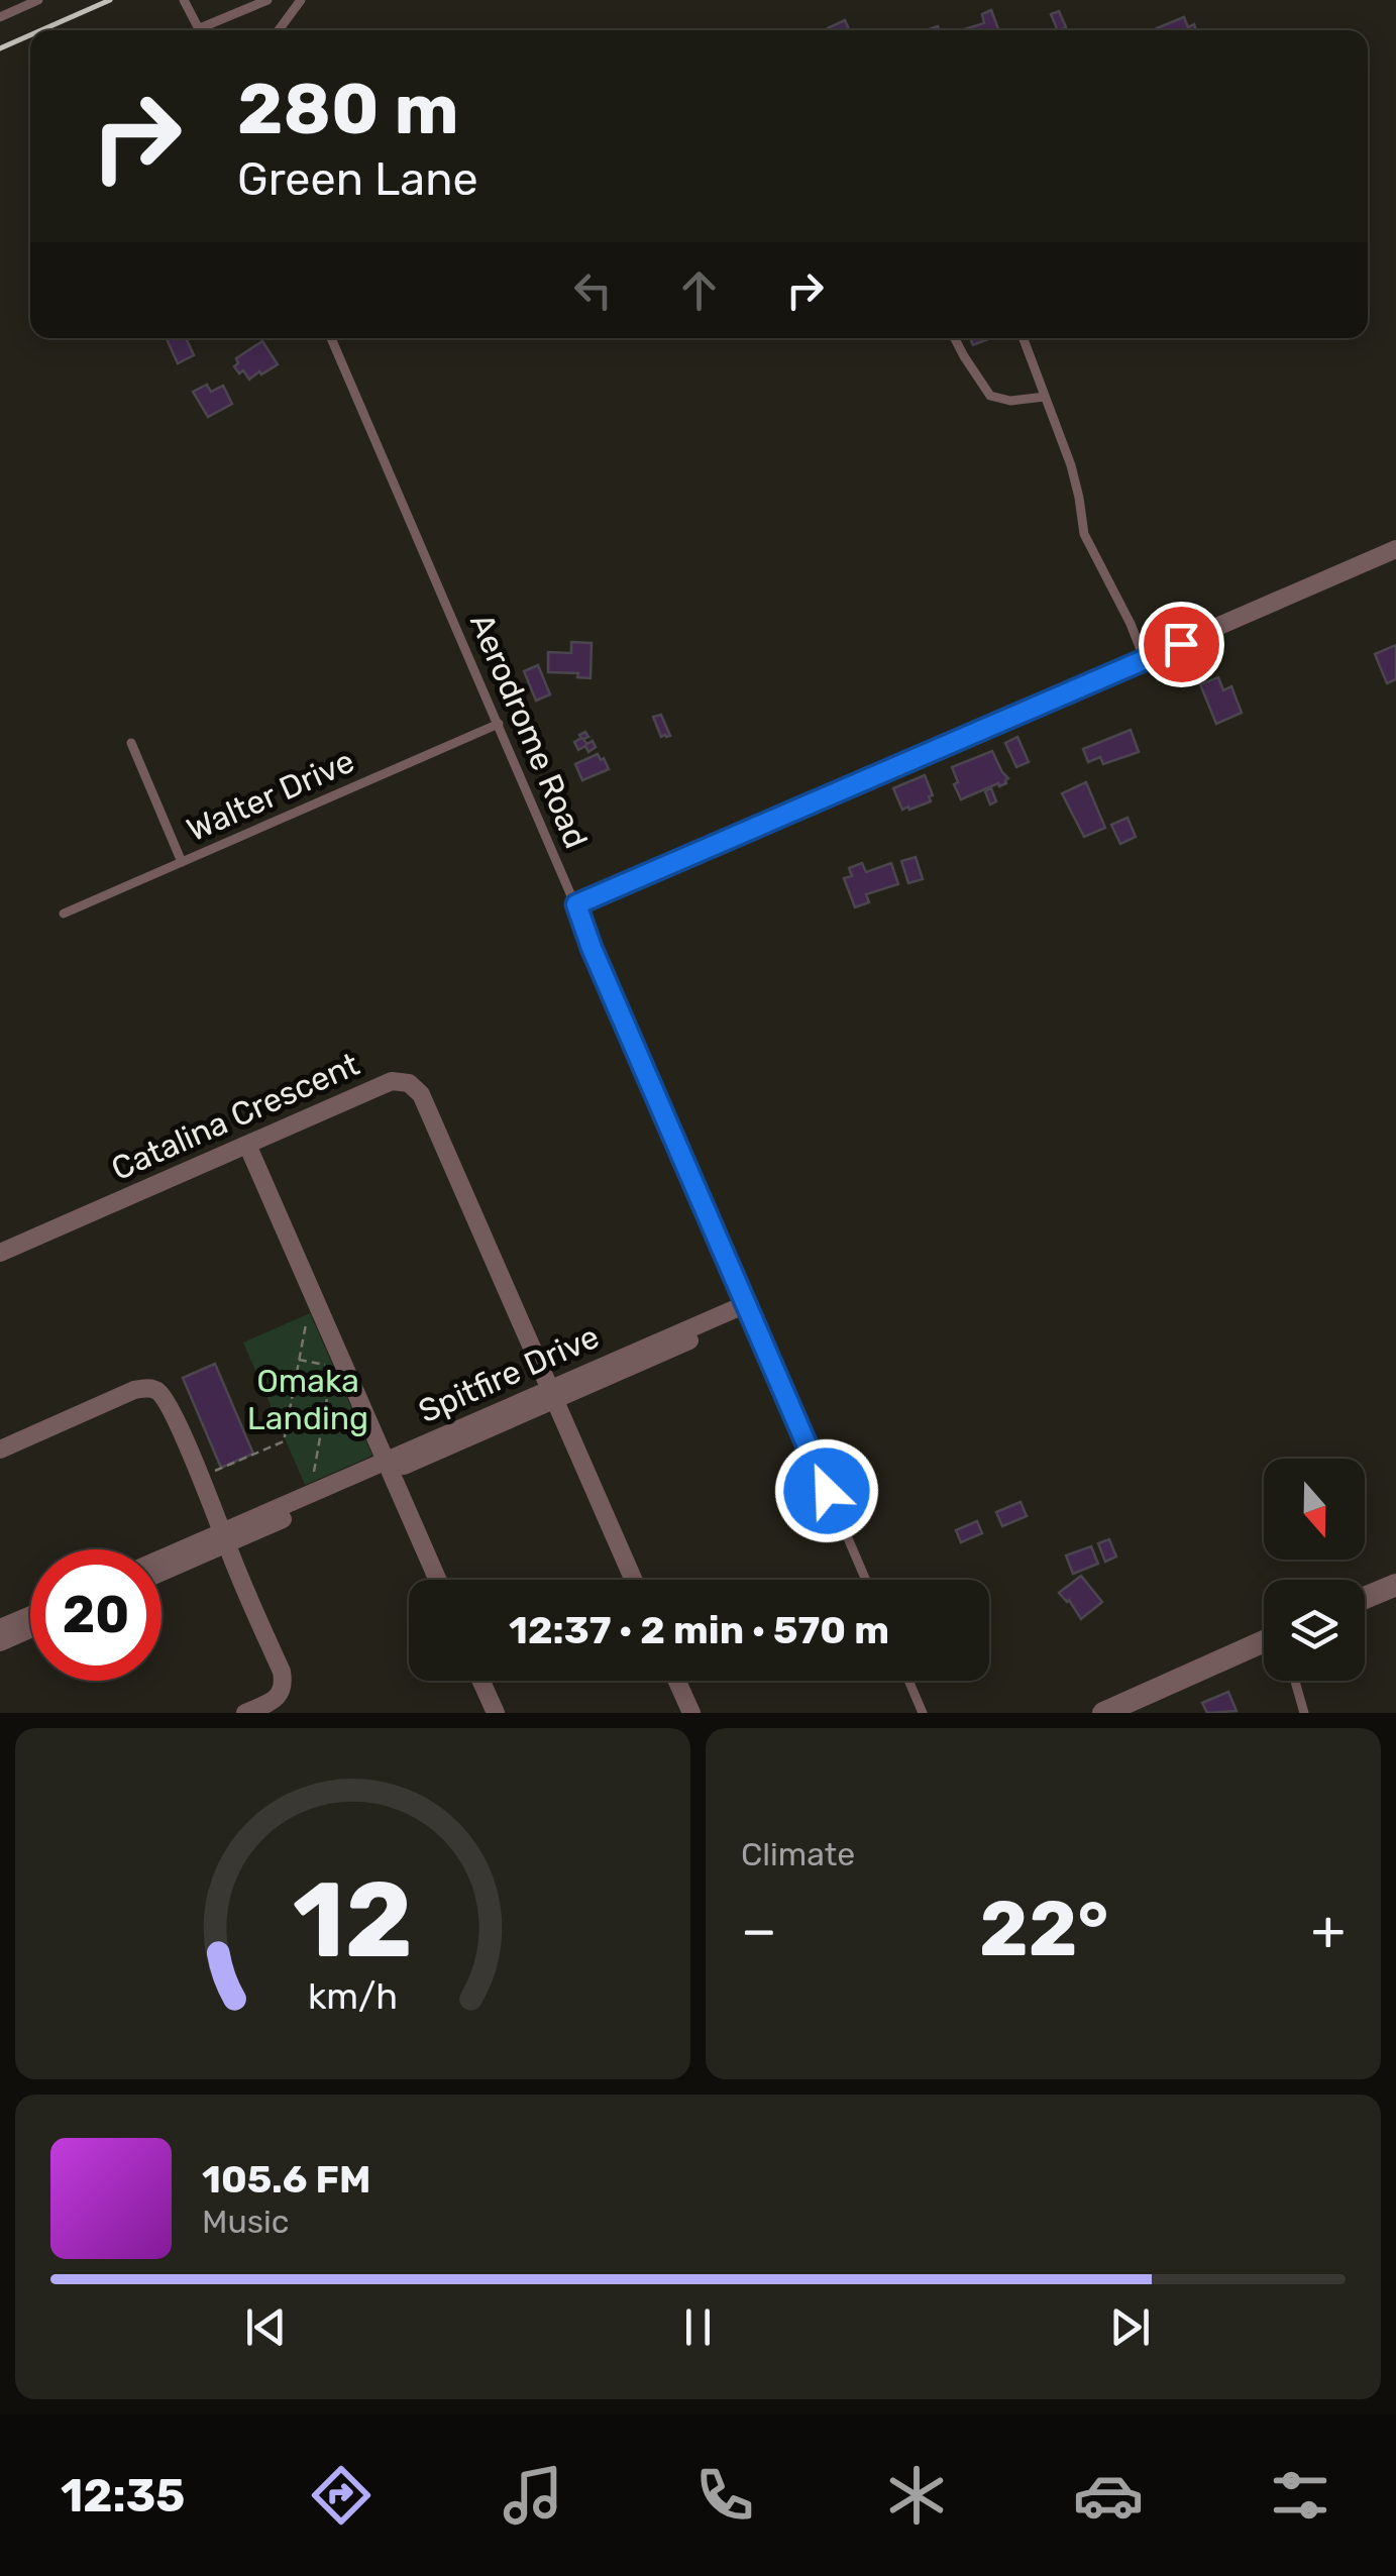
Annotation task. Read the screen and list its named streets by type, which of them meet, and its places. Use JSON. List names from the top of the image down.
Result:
{
  "streets": {
    "street": ["Catalina Crescent", "Spitfire Drive"],
    "lane": ["Aerodrome Road", "Walter Drive"]
  },
  "crossings": [
    ["Aerodrome Road", "Walter Drive"],
    ["Aerodrome Road", "Spitfire Drive"],
    ["Catalina Crescent", "Spitfire Drive"]
  ],
  "parks": ["Omaka Landing"],
  "north": "bottom",
  "page": {
    "turn": ["280 m", "Green Lane"],
    "limit": "20",
    "trip": "12:37 · 2 min · 570 m",
    "tile": "Climate",
    "heat": ["−", "22°", "+"],
    "song": ["105.6 FM", "Music"],
    "tabs": "12:35",
    "gauge": ["12", "km/h"]
  }
}
